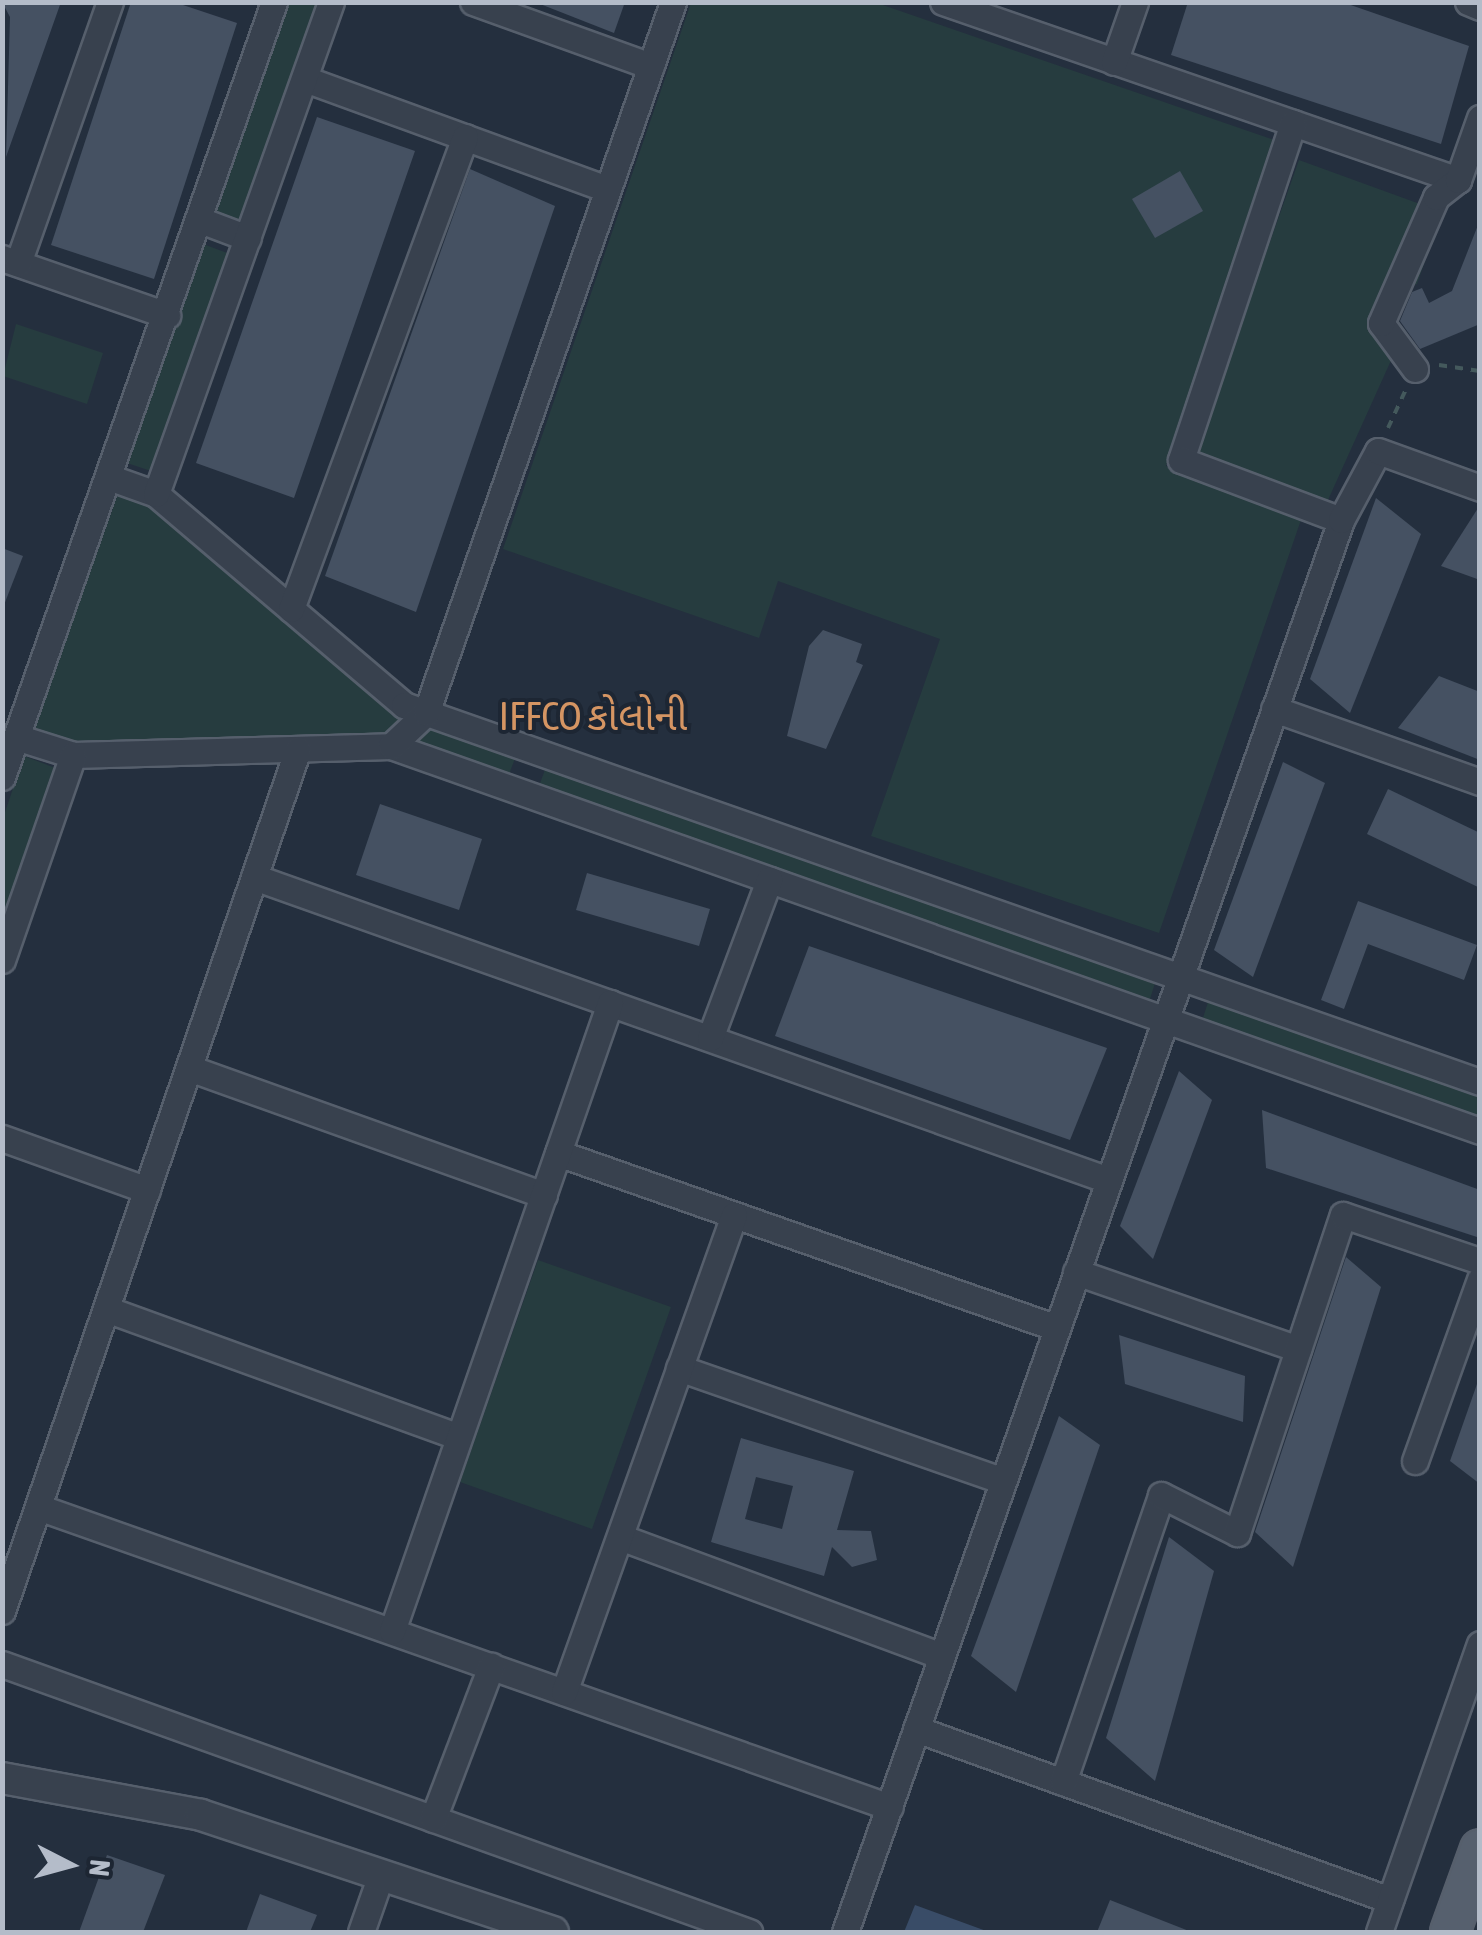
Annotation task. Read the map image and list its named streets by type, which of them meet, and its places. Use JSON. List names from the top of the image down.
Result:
{
  "districts": ["IFFCO કોલોની"],
  "north": "right"
}
